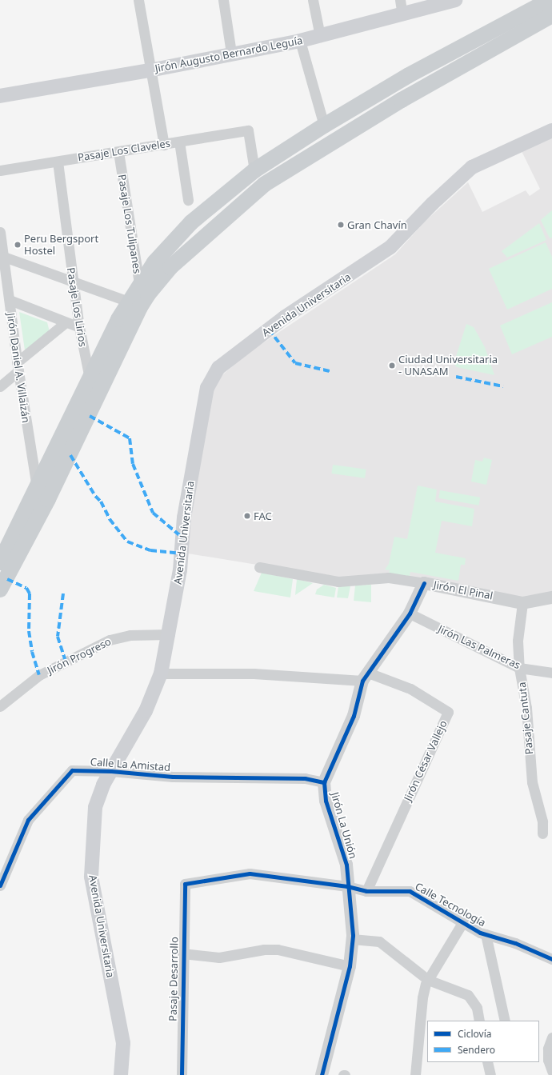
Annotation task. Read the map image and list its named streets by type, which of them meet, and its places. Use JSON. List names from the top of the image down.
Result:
{
  "streets": {
    "main road": ["Jirón Augusto Bernardo Leguía", "Avenida Universitaria"],
    "street": [
      "Pasaje Los Claveles",
      "Pasaje Los Tulipanes",
      "Pasaje Los Lirios",
      "Jirón Daniel A. Villaizán",
      "Jirón El Pinal",
      "Jirón Las Palmeras",
      "Jirón Progreso",
      "Pasaje Cantuta",
      "Jirón César Vallejo",
      "Calle La Amistad",
      "Jirón La Unión",
      "Calle Tecnología",
      "Pasaje Desarrollo"
    ]
  },
  "crossings": [
    ["Pasaje Los Claveles", "Pasaje Los Tulipanes"],
    ["Pasaje Los Claveles", "Pasaje Los Lirios"],
    ["Avenida Universitaria", "Jirón Progreso"],
    ["Avenida Universitaria", "Jirón César Vallejo"],
    ["Avenida Universitaria", "Calle La Amistad"],
    ["Jirón El Pinal", "Pasaje Cantuta"],
    ["Jirón El Pinal", "Jirón La Unión"],
    ["Jirón Las Palmeras", "Pasaje Cantuta"],
    ["Jirón Las Palmeras", "Jirón La Unión"],
    ["Jirón César Vallejo", "Jirón La Unión"],
    ["Jirón César Vallejo", "Calle Tecnología"],
    ["Calle La Amistad", "Jirón La Unión"],
    ["Jirón La Unión", "Calle Tecnología"],
    ["Calle Tecnología", "Pasaje Desarrollo"]
  ],
  "places": [
    "Gran Chavín",
    "Peru Bergsport Hostel",
    "Ciudad Universitaria - UNASAM",
    "FAC"
  ],
  "legend": ["Ciclovía", "Sendero"]
}
